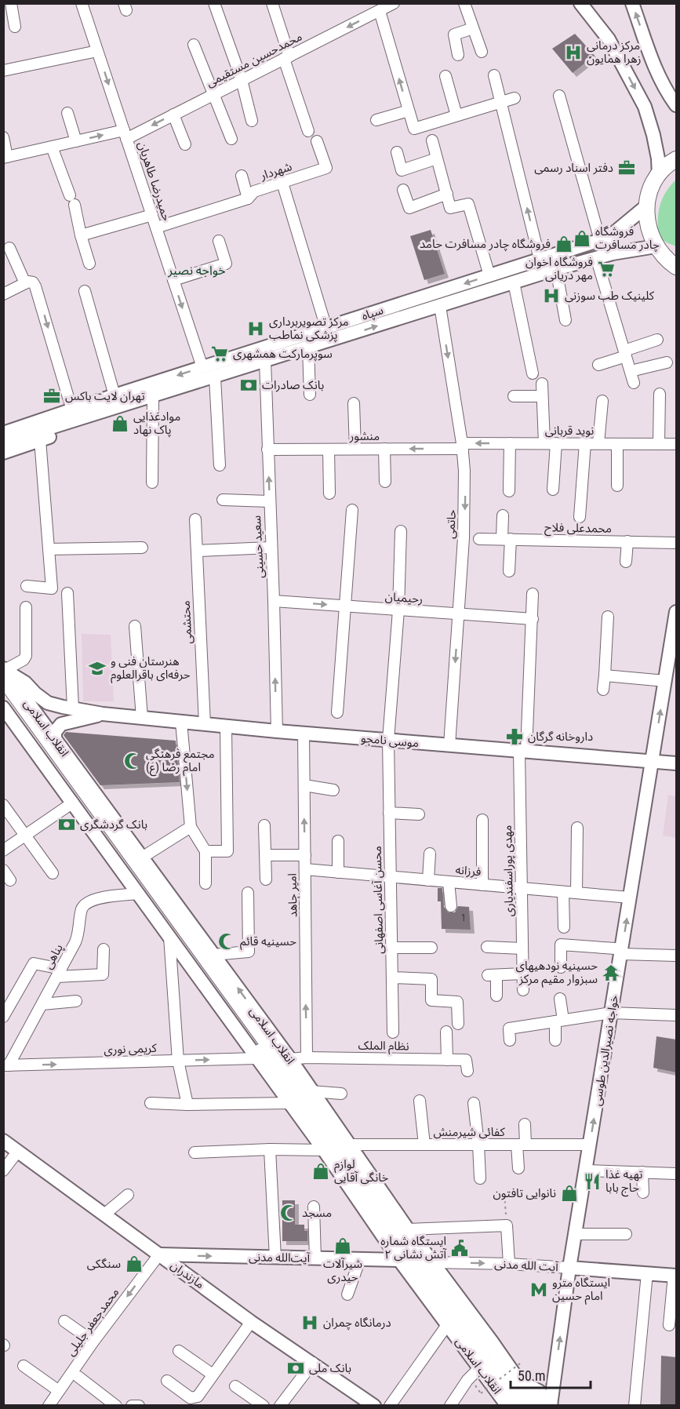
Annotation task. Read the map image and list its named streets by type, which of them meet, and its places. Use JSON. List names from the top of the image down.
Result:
{
  "streets": {
    "main road": [
      "سپاه",
      "انقلاب اسلامی",
      "موسی نامجو",
      "خواجه نصیرالدین طوسی",
      "آیت‌الله مدنی",
      "آیت الله مدنی",
      "مازندران"
    ],
    "street": [
      "محمدحسین مستقیمی",
      "شهردار",
      "حمیدرضا طاهریان",
      "نوید قربانی",
      "منشور",
      "حاتمی",
      "محمدعلی فلاح",
      "سعید حسینی",
      "رحیمیان",
      "محتشمی",
      "فرزانه",
      "مهدی پوراسفندیاری",
      "امیر جاهد",
      "محسن آغاسی اصفهانی",
      "پناهی",
      "نظام الملک",
      "کریمی نوری",
      "کفائی شیرمنش",
      "محمدجعفر جلیلی"
    ]
  },
  "crossings": [
    ["محمدحسین مستقیمی", "حمیدرضا طاهریان"],
    ["شهردار", "حمیدرضا طاهریان"],
    ["حمیدرضا طاهریان", "سپاه"],
    ["سپاه", "حاتمی"],
    ["سپاه", "سعید حسینی"],
    ["نوید قربانی", "منشور"],
    ["نوید قربانی", "حاتمی"],
    ["منشور", "حاتمی"],
    ["منشور", "سعید حسینی"],
    ["حاتمی", "رحیمیان"],
    ["حاتمی", "موسی نامجو"],
    ["سعید حسینی", "رحیمیان"],
    ["سعید حسینی", "موسی نامجو"],
    ["رحیمیان", "مهدی پوراسفندیاری"],
    ["رحیمیان", "محسن آغاسی اصفهانی"],
    ["محتشمی", "موسی نامجو"],
    ["انقلاب اسلامی", "موسی نامجو"],
    ["انقلاب اسلامی", "پناهی"],
    ["انقلاب اسلامی", "نظام الملک"],
    ["انقلاب اسلامی", "کریمی نوری"],
    ["انقلاب اسلامی", "کفائی شیرمنش"],
    ["انقلاب اسلامی", "آیت‌الله مدنی"],
    ["انقلاب اسلامی", "آیت الله مدنی"],
    ["موسی نامجو", "مهدی پوراسفندیاری"],
    ["موسی نامجو", "امیر جاهد"],
    ["موسی نامجو", "محسن آغاسی اصفهانی"],
    ["موسی نامجو", "خواجه نصیرالدین طوسی"],
    ["فرزانه", "مهدی پوراسفندیاری"],
    ["فرزانه", "امیر جاهد"],
    ["فرزانه", "محسن آغاسی اصفهانی"],
    ["فرزانه", "خواجه نصیرالدین طوسی"],
    ["امیر جاهد", "نظام الملک"],
    ["پناهی", "کریمی نوری"],
    ["خواجه نصیرالدین طوسی", "کفائی شیرمنش"],
    ["خواجه نصیرالدین طوسی", "آیت الله مدنی"],
    ["آیت‌الله مدنی", "مازندران"],
    ["آیت‌الله مدنی", "محمدجعفر جلیلی"],
    ["مازندران", "محمدجعفر جلیلی"]
  ],
  "one_way": [
    "منشور",
    "امیر جاهد",
    "خواجه نصیرالدین طوسی",
    "آیت‌الله مدنی",
    "محمدجعفر جلیلی"
  ],
  "districts": ["خواجه نصیر"],
  "places": {
    "hospital": [
      "مرکز درمانی زهرا همایون",
      "کلینیک طب سوزنی",
      "مرکز تصویربرداری پزشکی نماطب",
      "درمانگاه چمران"
    ],
    "office": ["دفتر اسناد رسمی", "تهران لایت باکس"],
    "shop": [
      "فروشگاه چادر مسافرت",
      "فروشگاه چادر مسافرت حامد",
      "موادغذایی پاک نهاد",
      "لوازم خانگی آقایی",
      "نانوایی تافتون",
      "شیرآلات حیدری",
      "سنگکی"
    ],
    "supermarket": ["فروشگاه اخوان مهر دریانی", "سوپرمارکت همشهری"],
    "bank": ["بانک صادرات", "بانک گردشگری", "بانک ملی"],
    "school or university": ["هنرستان فنی و حرفه‌ای باقرالعلوم"],
    "pharmacy": ["داروخانه گرگان"],
    "mosque": ["مجتمع فرهنگی امام رضا (ع)", "حسینیه قائم", "مسجد"],
    "temple": ["حسینیه نودهیهای سبزوار مقیم مرکز"],
    "restaurant": ["تهیه غذا حاج بابا"],
    "public building": ["ایستگاه شماره ۲ آتش نشانی"],
    "metro station": ["ایستگاه مترو امام حسین"]
  },
  "house_numbers": ["1"],
  "scale_bar": "50 m"
}
